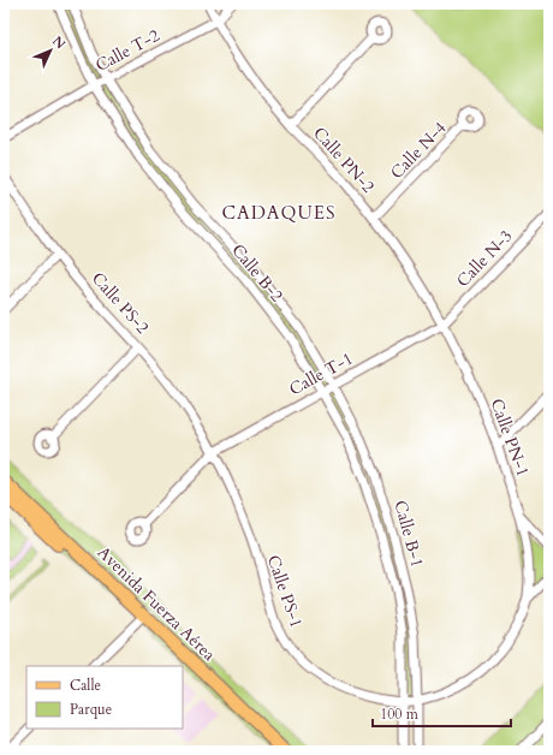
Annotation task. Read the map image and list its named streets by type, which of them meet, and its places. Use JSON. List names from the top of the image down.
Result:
{
  "streets": {
    "main road": ["Avenida Fuerza Aérea"],
    "street": [
      "Calle T-2",
      "Calle N-4",
      "Calle PN-2",
      "Calle N-3",
      "Calle B-2",
      "Calle PS-2",
      "Calle T-1",
      "Calle PN-1",
      "Calle B-1",
      "Calle PS-1"
    ]
  },
  "crossings": [
    ["Calle T-2", "Calle PN-2"],
    ["Calle T-2", "Calle B-2"],
    ["Calle N-4", "Calle PN-2"],
    ["Calle PN-2", "Calle N-3"],
    ["Calle PN-2", "Calle T-1"],
    ["Calle PN-2", "Calle PN-1"],
    ["Calle N-3", "Calle T-1"],
    ["Calle N-3", "Calle PN-1"],
    ["Calle B-2", "Calle T-1"],
    ["Calle B-2", "Calle B-1"],
    ["Calle PS-2", "Calle T-1"],
    ["Calle PS-2", "Calle PS-1"],
    ["Calle T-1", "Calle PN-1"],
    ["Calle T-1", "Calle B-1"],
    ["Calle T-1", "Calle PS-1"],
    ["Calle PN-1", "Calle B-1"],
    ["Calle PN-1", "Calle PS-1"],
    ["Calle B-1", "Calle PS-1"]
  ],
  "districts": ["CADAQUES"],
  "legend": ["Calle", "Parque"],
  "scale_bar": "100 m",
  "north": "top right"
}
